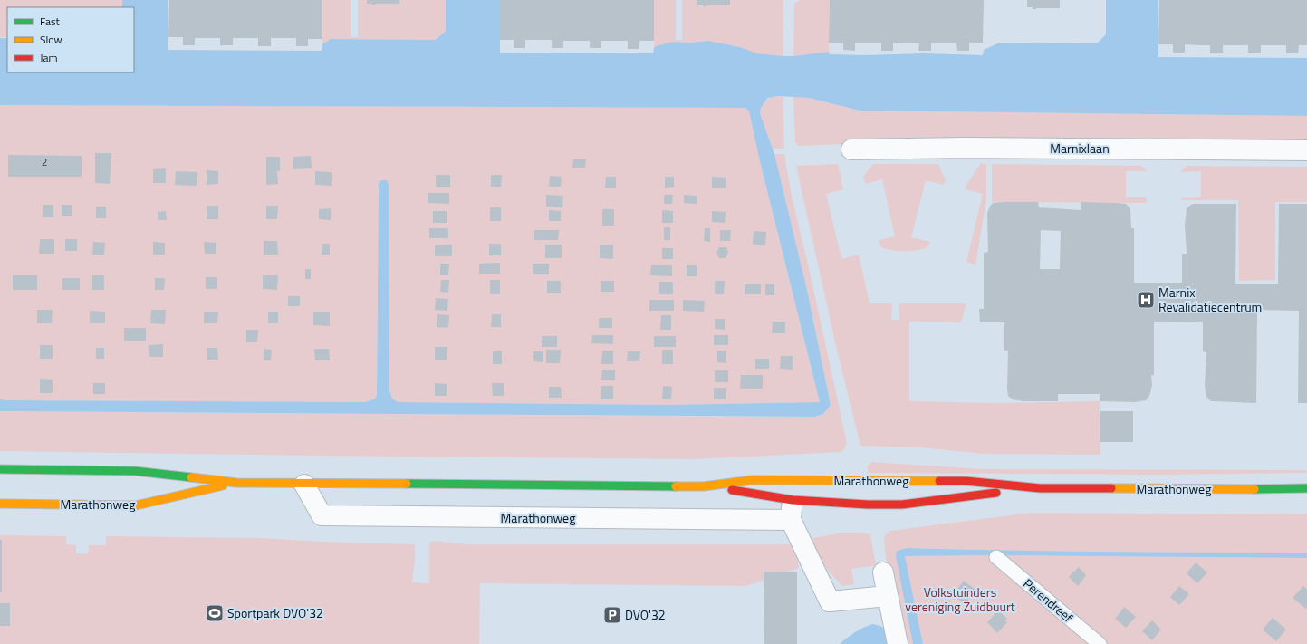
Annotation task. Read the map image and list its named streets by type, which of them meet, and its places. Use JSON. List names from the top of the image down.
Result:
{
  "streets": {
    "main road": ["Marathonweg"],
    "street": ["Marnixlaan"],
    "lane": ["Perendreef"]
  },
  "parks": ["Volkstuinders vereniging Zuidbuurt"],
  "places": {
    "hospital": ["Marnix Revalidatiecentrum"],
    "sports": ["Sportpark DVO'32"],
    "parking": ["DVO'32"]
  },
  "house_numbers": ["2"],
  "legend": ["Fast", "Slow", "Jam"]
}
